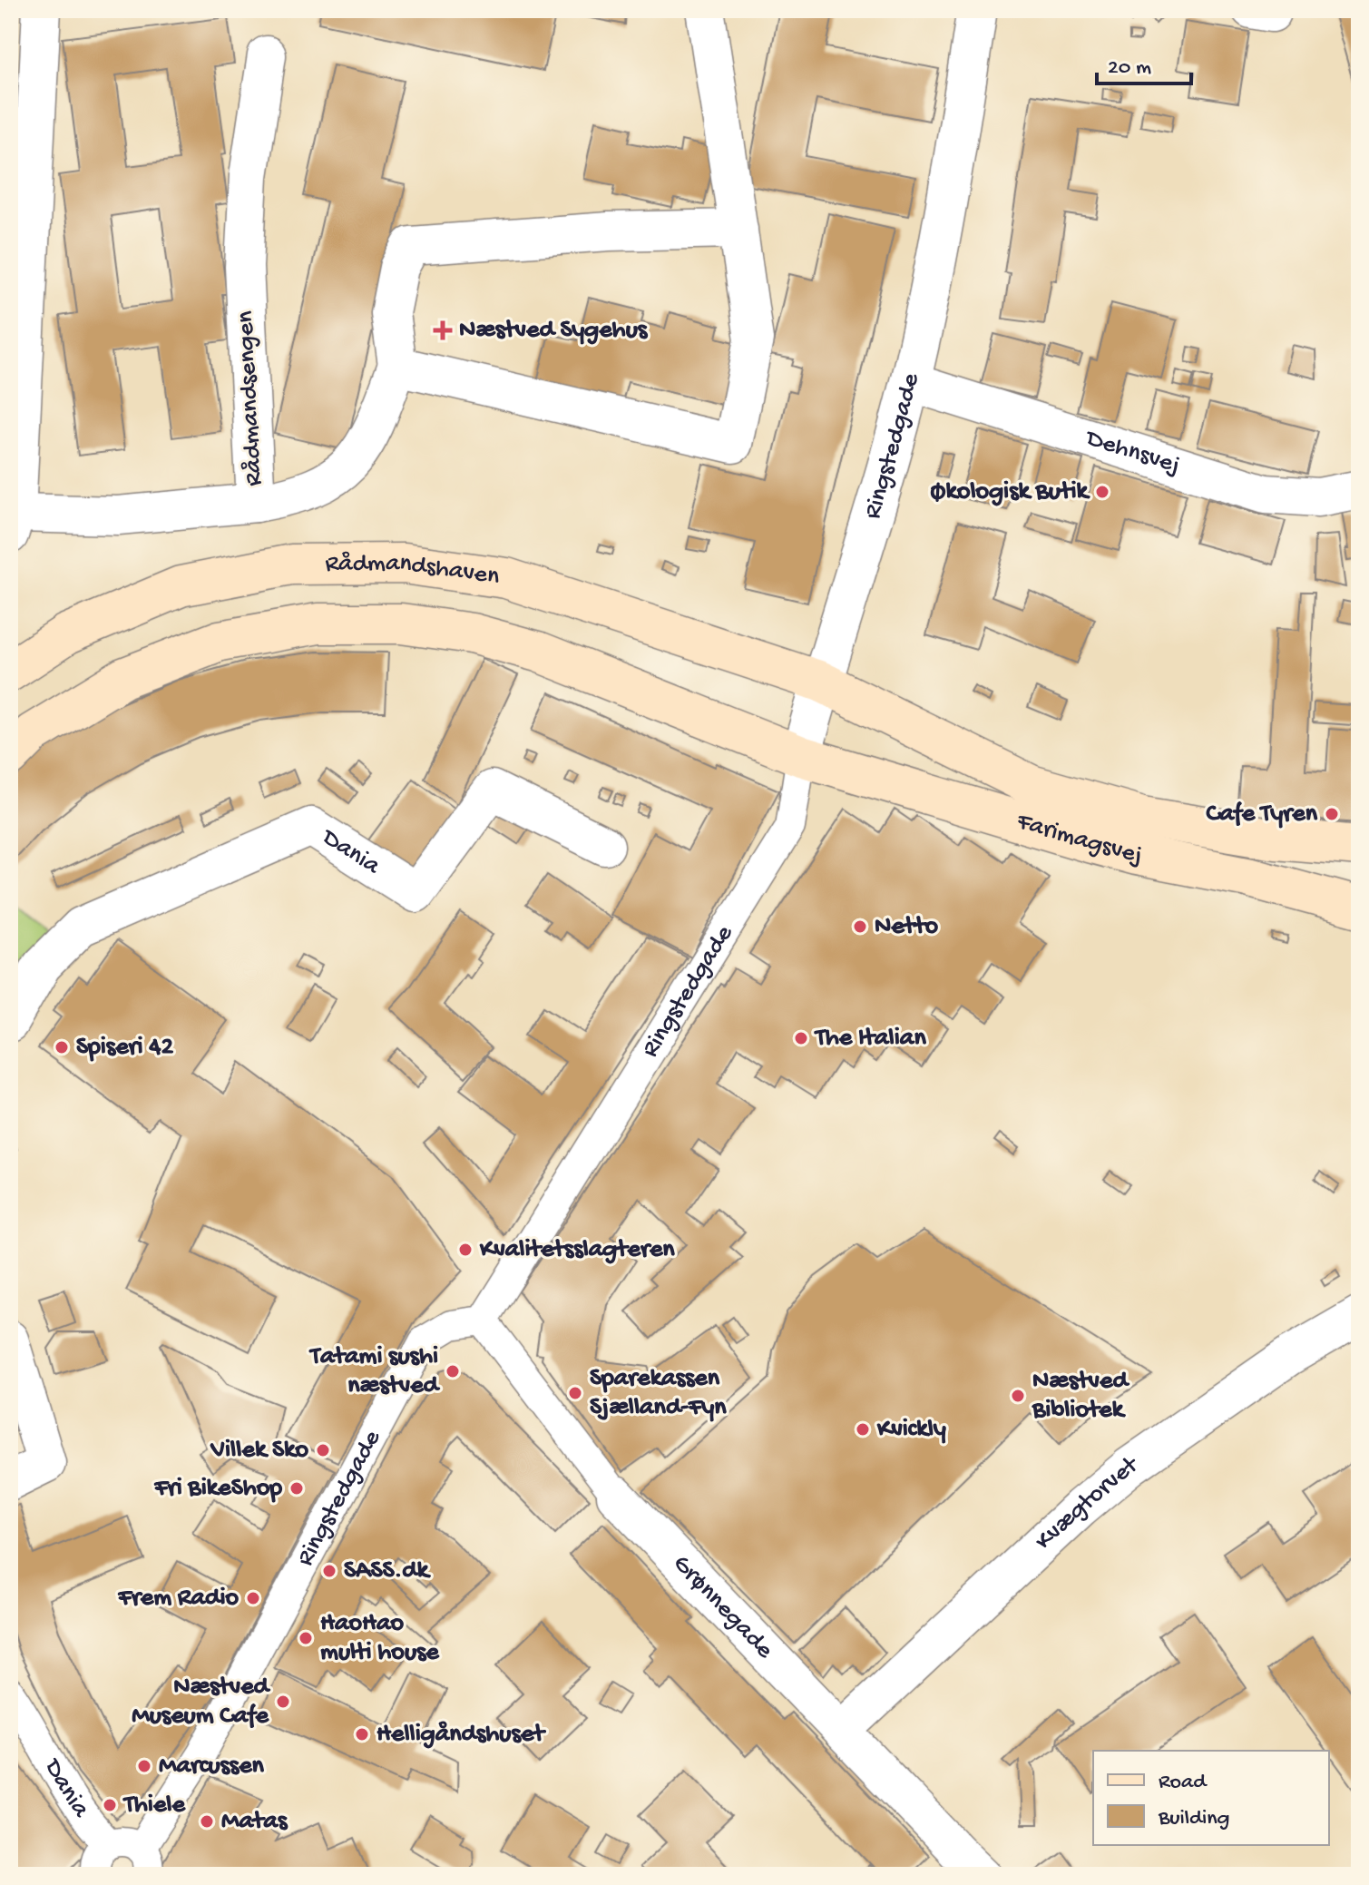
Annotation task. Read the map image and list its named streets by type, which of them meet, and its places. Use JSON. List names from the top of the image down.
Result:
{
  "streets": {
    "main road": ["Rådmandshaven", "Farimagsvej"],
    "street": [
      "Rådmandsengen",
      "Ringstedgade",
      "Dehnsvej",
      "Dania",
      "Kvægtorvet",
      "Grønnegade"
    ]
  },
  "crossings": [
    ["Ringstedgade", "Dehnsvej"],
    ["Ringstedgade", "Rådmandshaven"],
    ["Ringstedgade", "Farimagsvej"],
    ["Ringstedgade", "Grønnegade"],
    ["Rådmandshaven", "Farimagsvej"],
    ["Kvægtorvet", "Grønnegade"]
  ],
  "places": {
    "health": ["Næstved Sygehus"],
    "other": [
      "Økologisk Butik",
      "Cafe Tyren",
      "Netto",
      "The Italian",
      "Spiseri 42",
      "Kvalitetsslagteren",
      "Tatami sushi næstved",
      "Sparekassen Sjælland-Fyn",
      "Næstved Bibliotek",
      "Kvickly",
      "Villek Sko",
      "Fri BikeShop",
      "SASS.dk",
      "Frem Radio",
      "HaoHao multi house",
      "Næstved Museum Cafe",
      "Helligåndshuset",
      "Marcussen",
      "Thiele",
      "Matas"
    ]
  },
  "legend": ["Road", "Building"],
  "scale_bar": "20 m"
}
